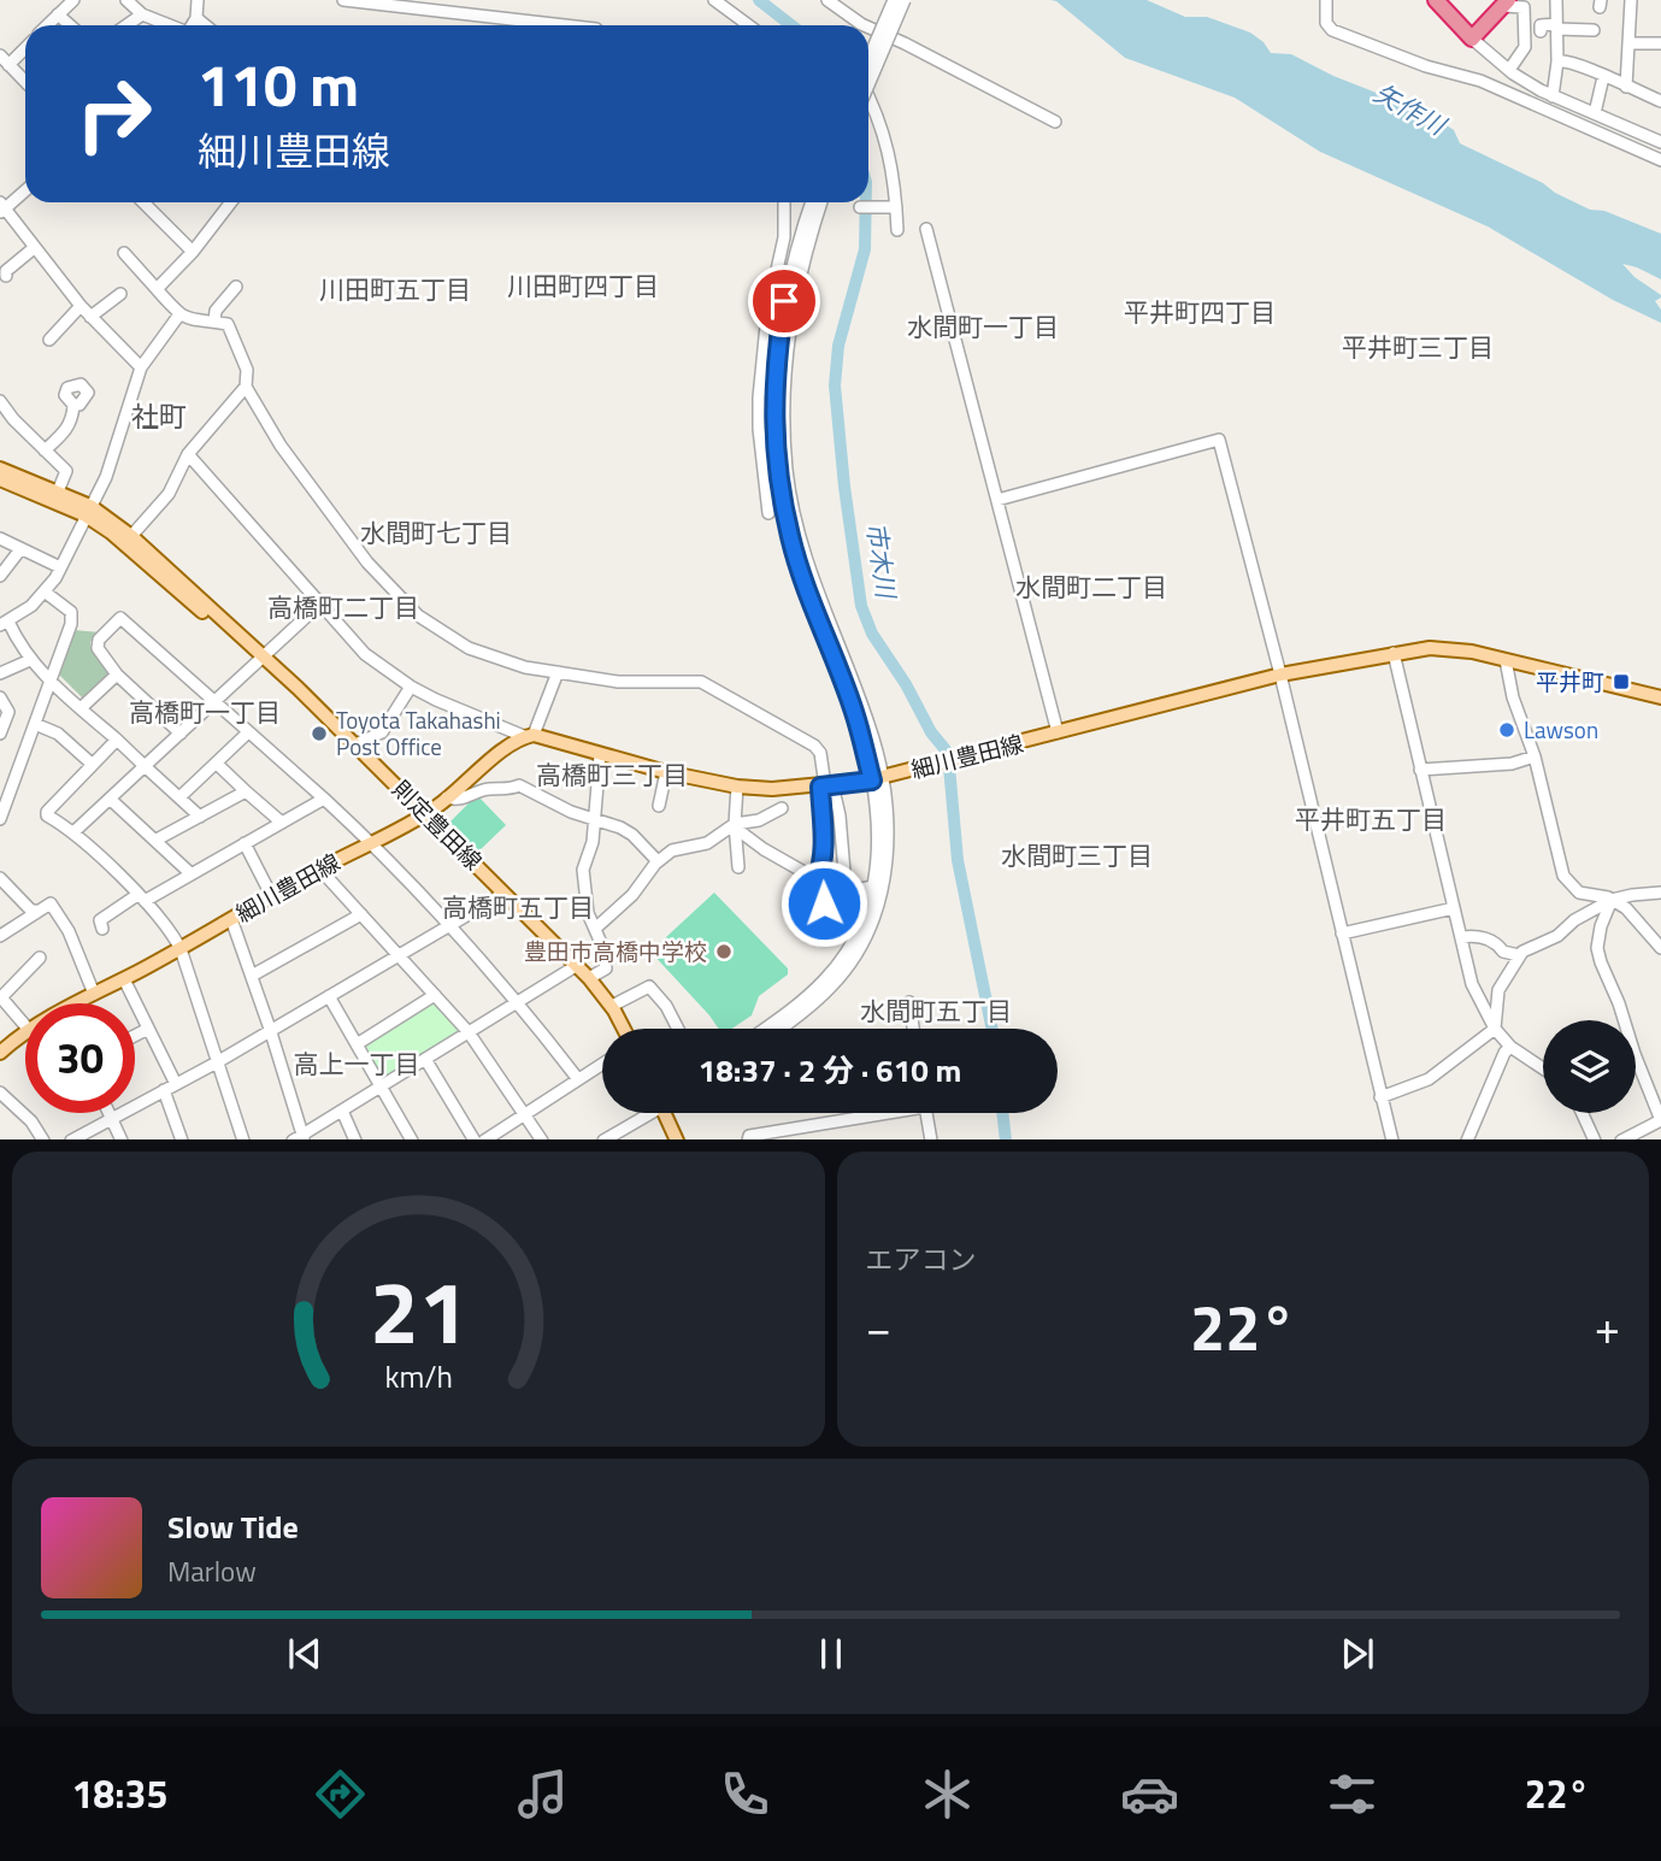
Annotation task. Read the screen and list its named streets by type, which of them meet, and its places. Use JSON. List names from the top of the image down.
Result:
{
  "streets": {
    "main road": ["細川豊田線", "則定豊田線"]
  },
  "crossings": [
    ["細川豊田線", "則定豊田線"]
  ],
  "districts": [
    "川田町四丁目",
    "川田町五丁目",
    "平井町四丁目",
    "水間町一丁目",
    "平井町三丁目",
    "社町",
    "水間町七丁目",
    "水間町二丁目",
    "高橋町二丁目",
    "高橋町一丁目",
    "高橋町三丁目",
    "平井町五丁目",
    "水間町三丁目",
    "高橋町五丁目",
    "水間町五丁目",
    "高上一丁目"
  ],
  "water": ["矢作川", "市木川"],
  "places": {
    "transit": ["平井町"],
    "other": ["Lawson", "Toyota Takahashi Post Office", "豊田市高橋中学校"]
  },
  "page": {
    "turn": ["110 m", "細川豊田線"],
    "limit": "30",
    "trip": "18:37 · 2 分 · 610 m",
    "tile": "エアコン",
    "heat": ["−", "22°", "+"],
    "song": ["Slow Tide", "Marlow"],
    "tabs": ["18:35", "22°"],
    "gauge": ["21", "km/h"]
  }
}
